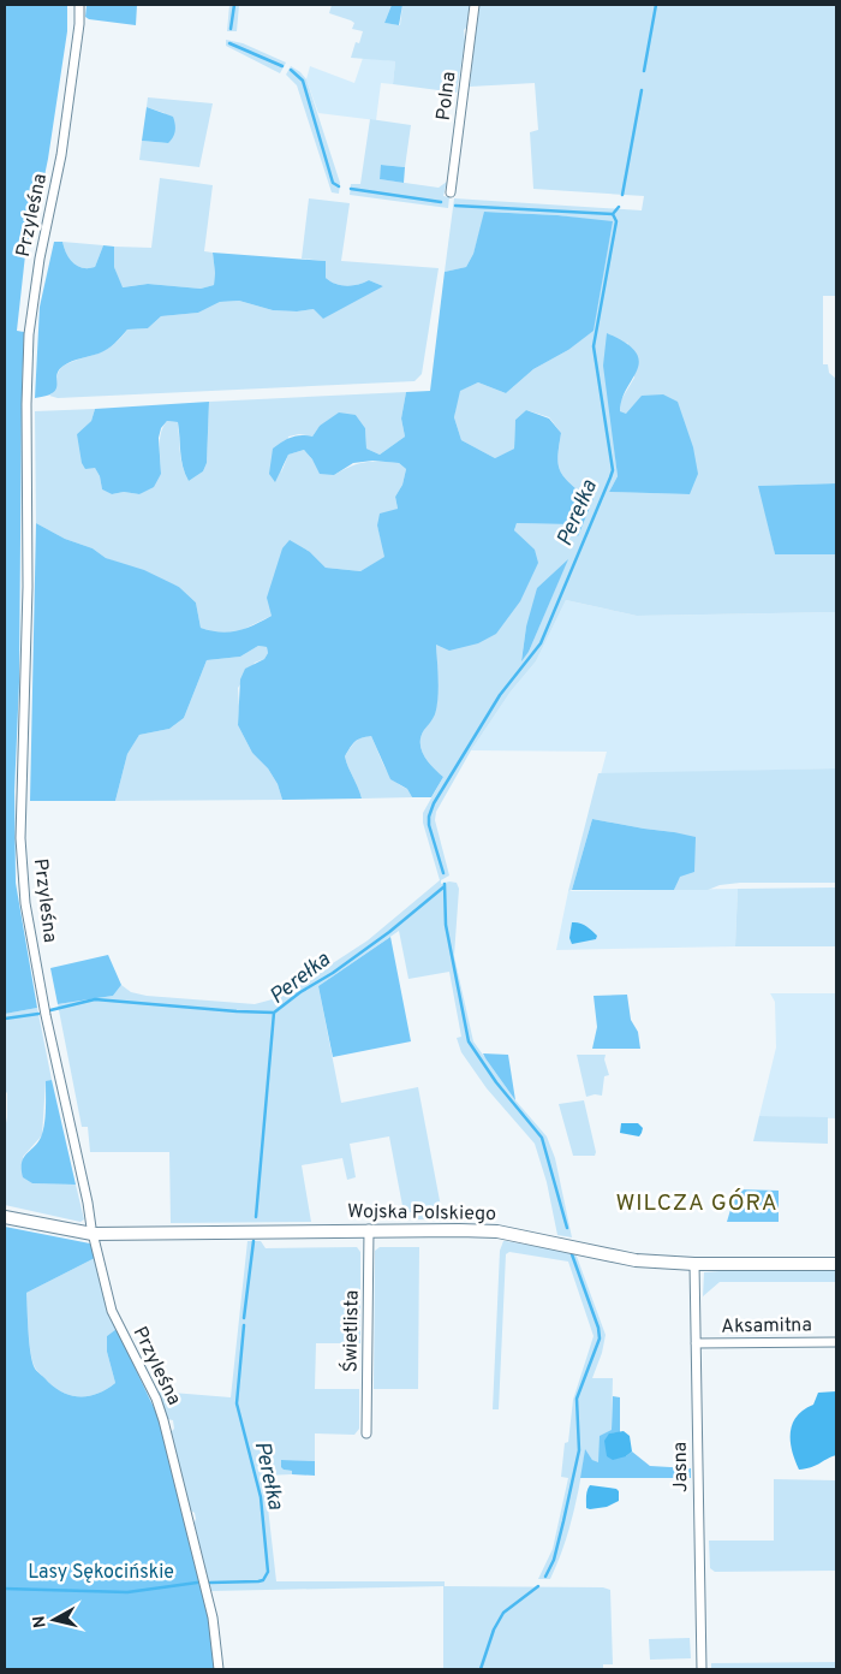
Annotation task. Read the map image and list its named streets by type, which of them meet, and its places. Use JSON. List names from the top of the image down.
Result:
{
  "streets": {
    "street": [
      "Polna",
      "Przyleśna",
      "Wojska Polskiego",
      "Aksamitna",
      "Świetlista",
      "Jasna"
    ]
  },
  "crossings": [
    ["Przyleśna", "Wojska Polskiego"],
    ["Wojska Polskiego", "Świetlista"],
    ["Wojska Polskiego", "Jasna"],
    ["Aksamitna", "Jasna"]
  ],
  "districts": ["WILCZA GÓRA"],
  "water": ["Perełka"],
  "parks": ["Lasy Sękocińskie"],
  "north": "left"
}
